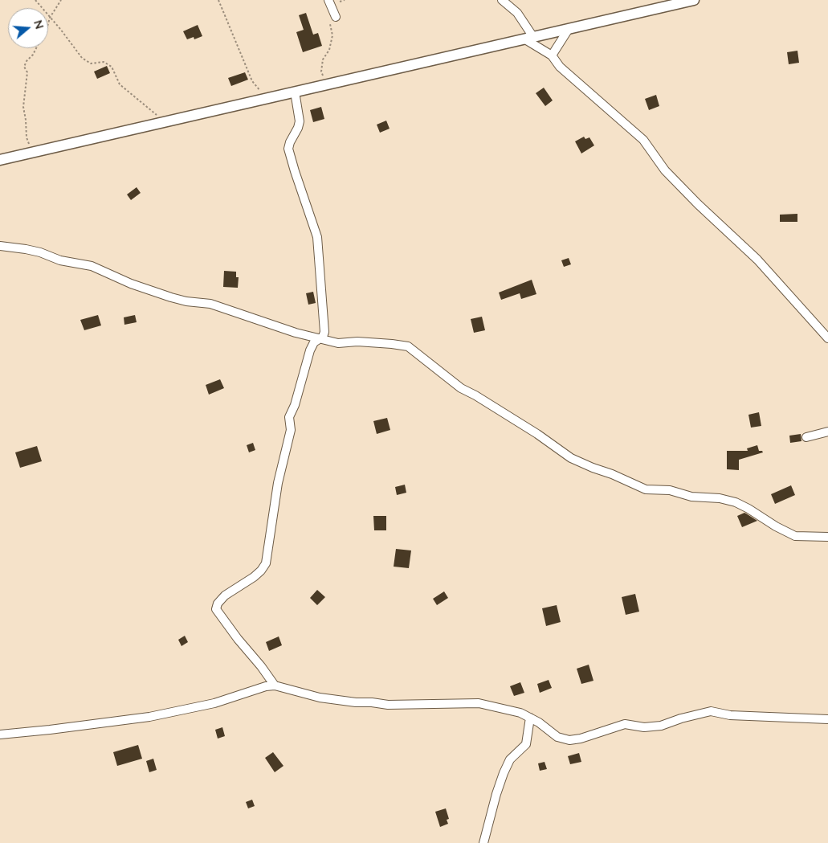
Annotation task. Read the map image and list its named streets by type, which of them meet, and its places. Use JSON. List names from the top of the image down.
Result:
{
  "north": "right"
}
